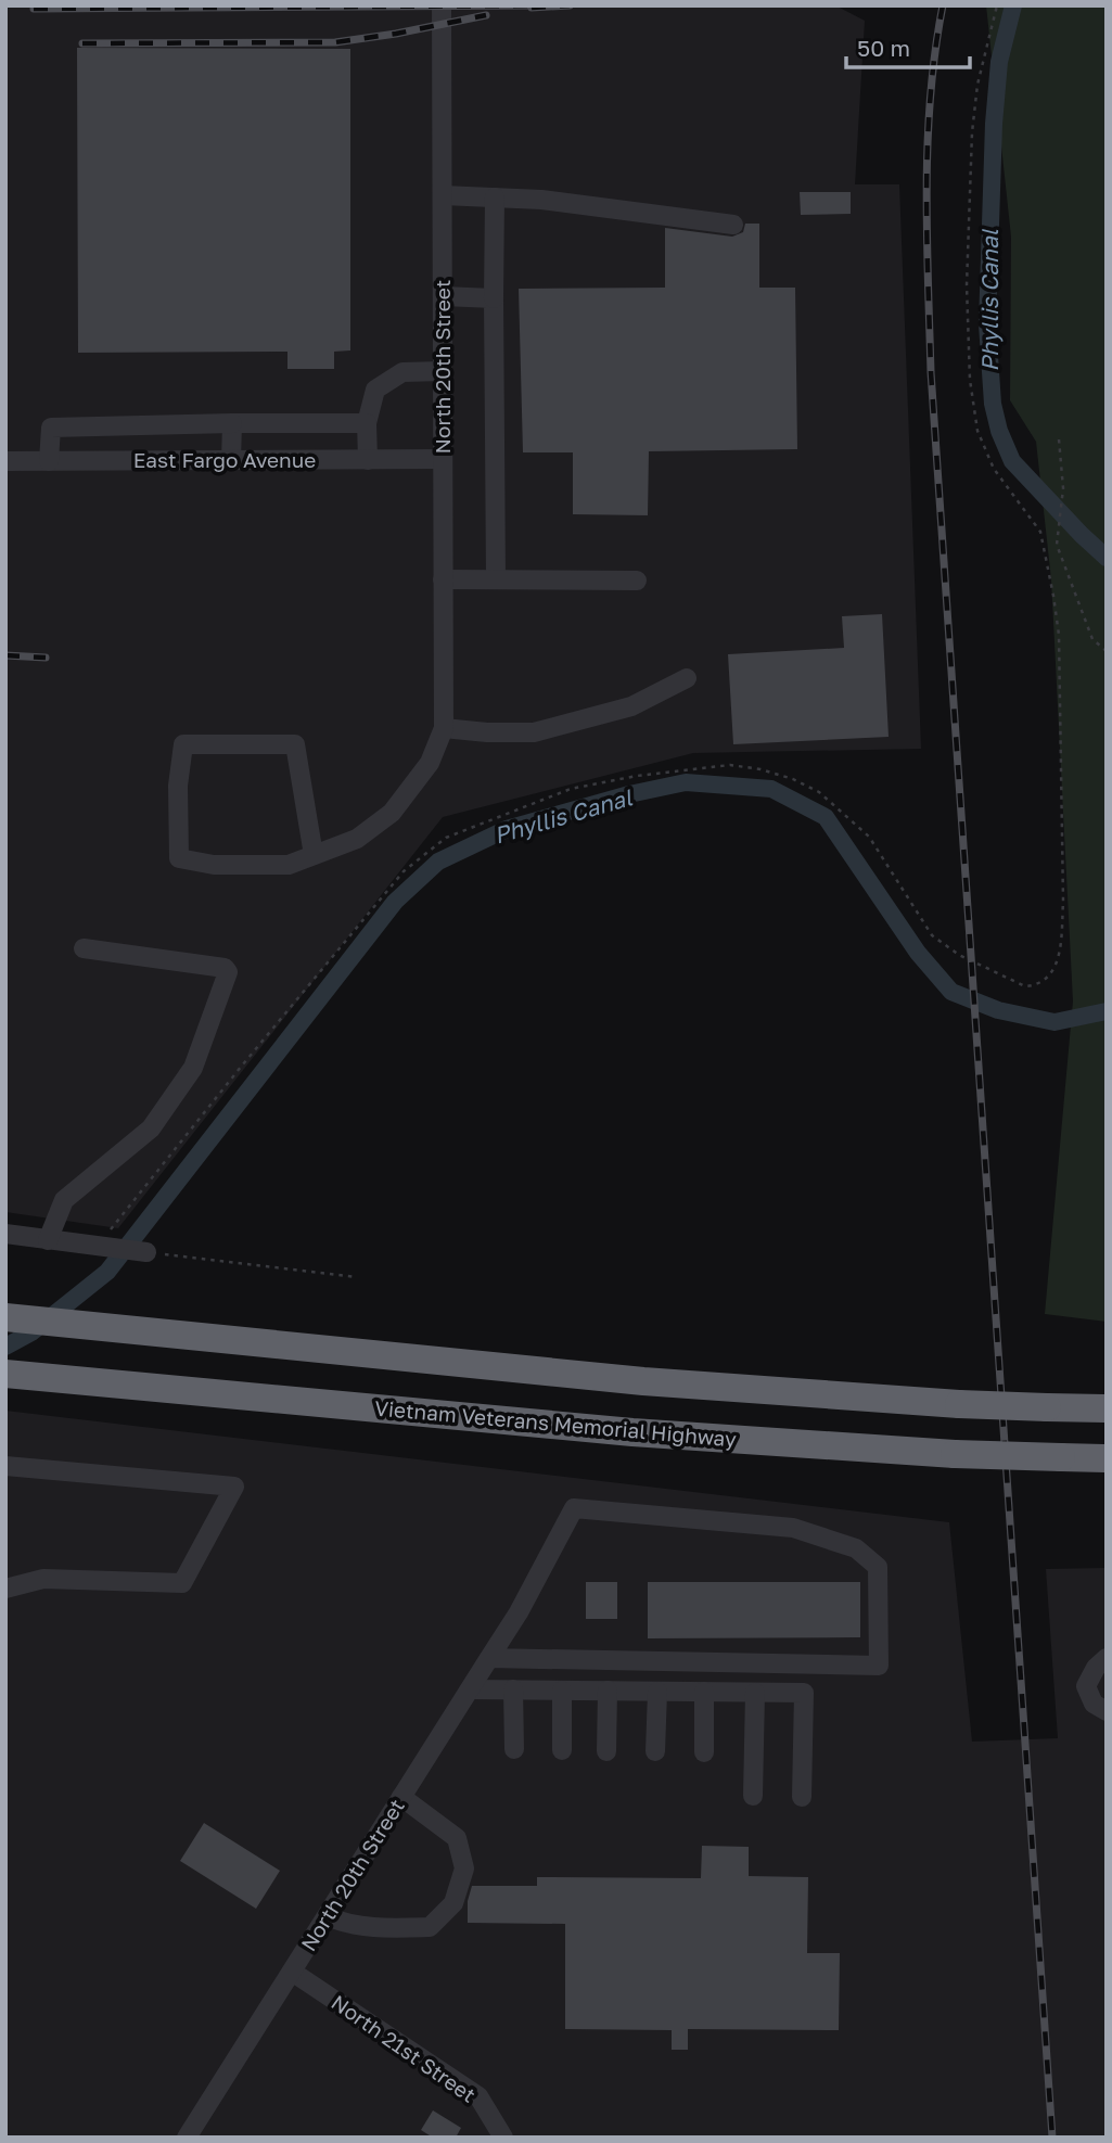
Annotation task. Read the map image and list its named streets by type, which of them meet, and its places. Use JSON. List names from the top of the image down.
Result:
{
  "streets": {
    "highway": ["Vietnam Veterans Memorial Highway"],
    "street": ["North 20th Street", "East Fargo Avenue", "North 21st Street"]
  },
  "crossings": [
    ["North 20th Street", "East Fargo Avenue"],
    ["North 20th Street", "North 21st Street"]
  ],
  "water": ["Phyllis Canal"],
  "scale_bar": "50 m"
}
